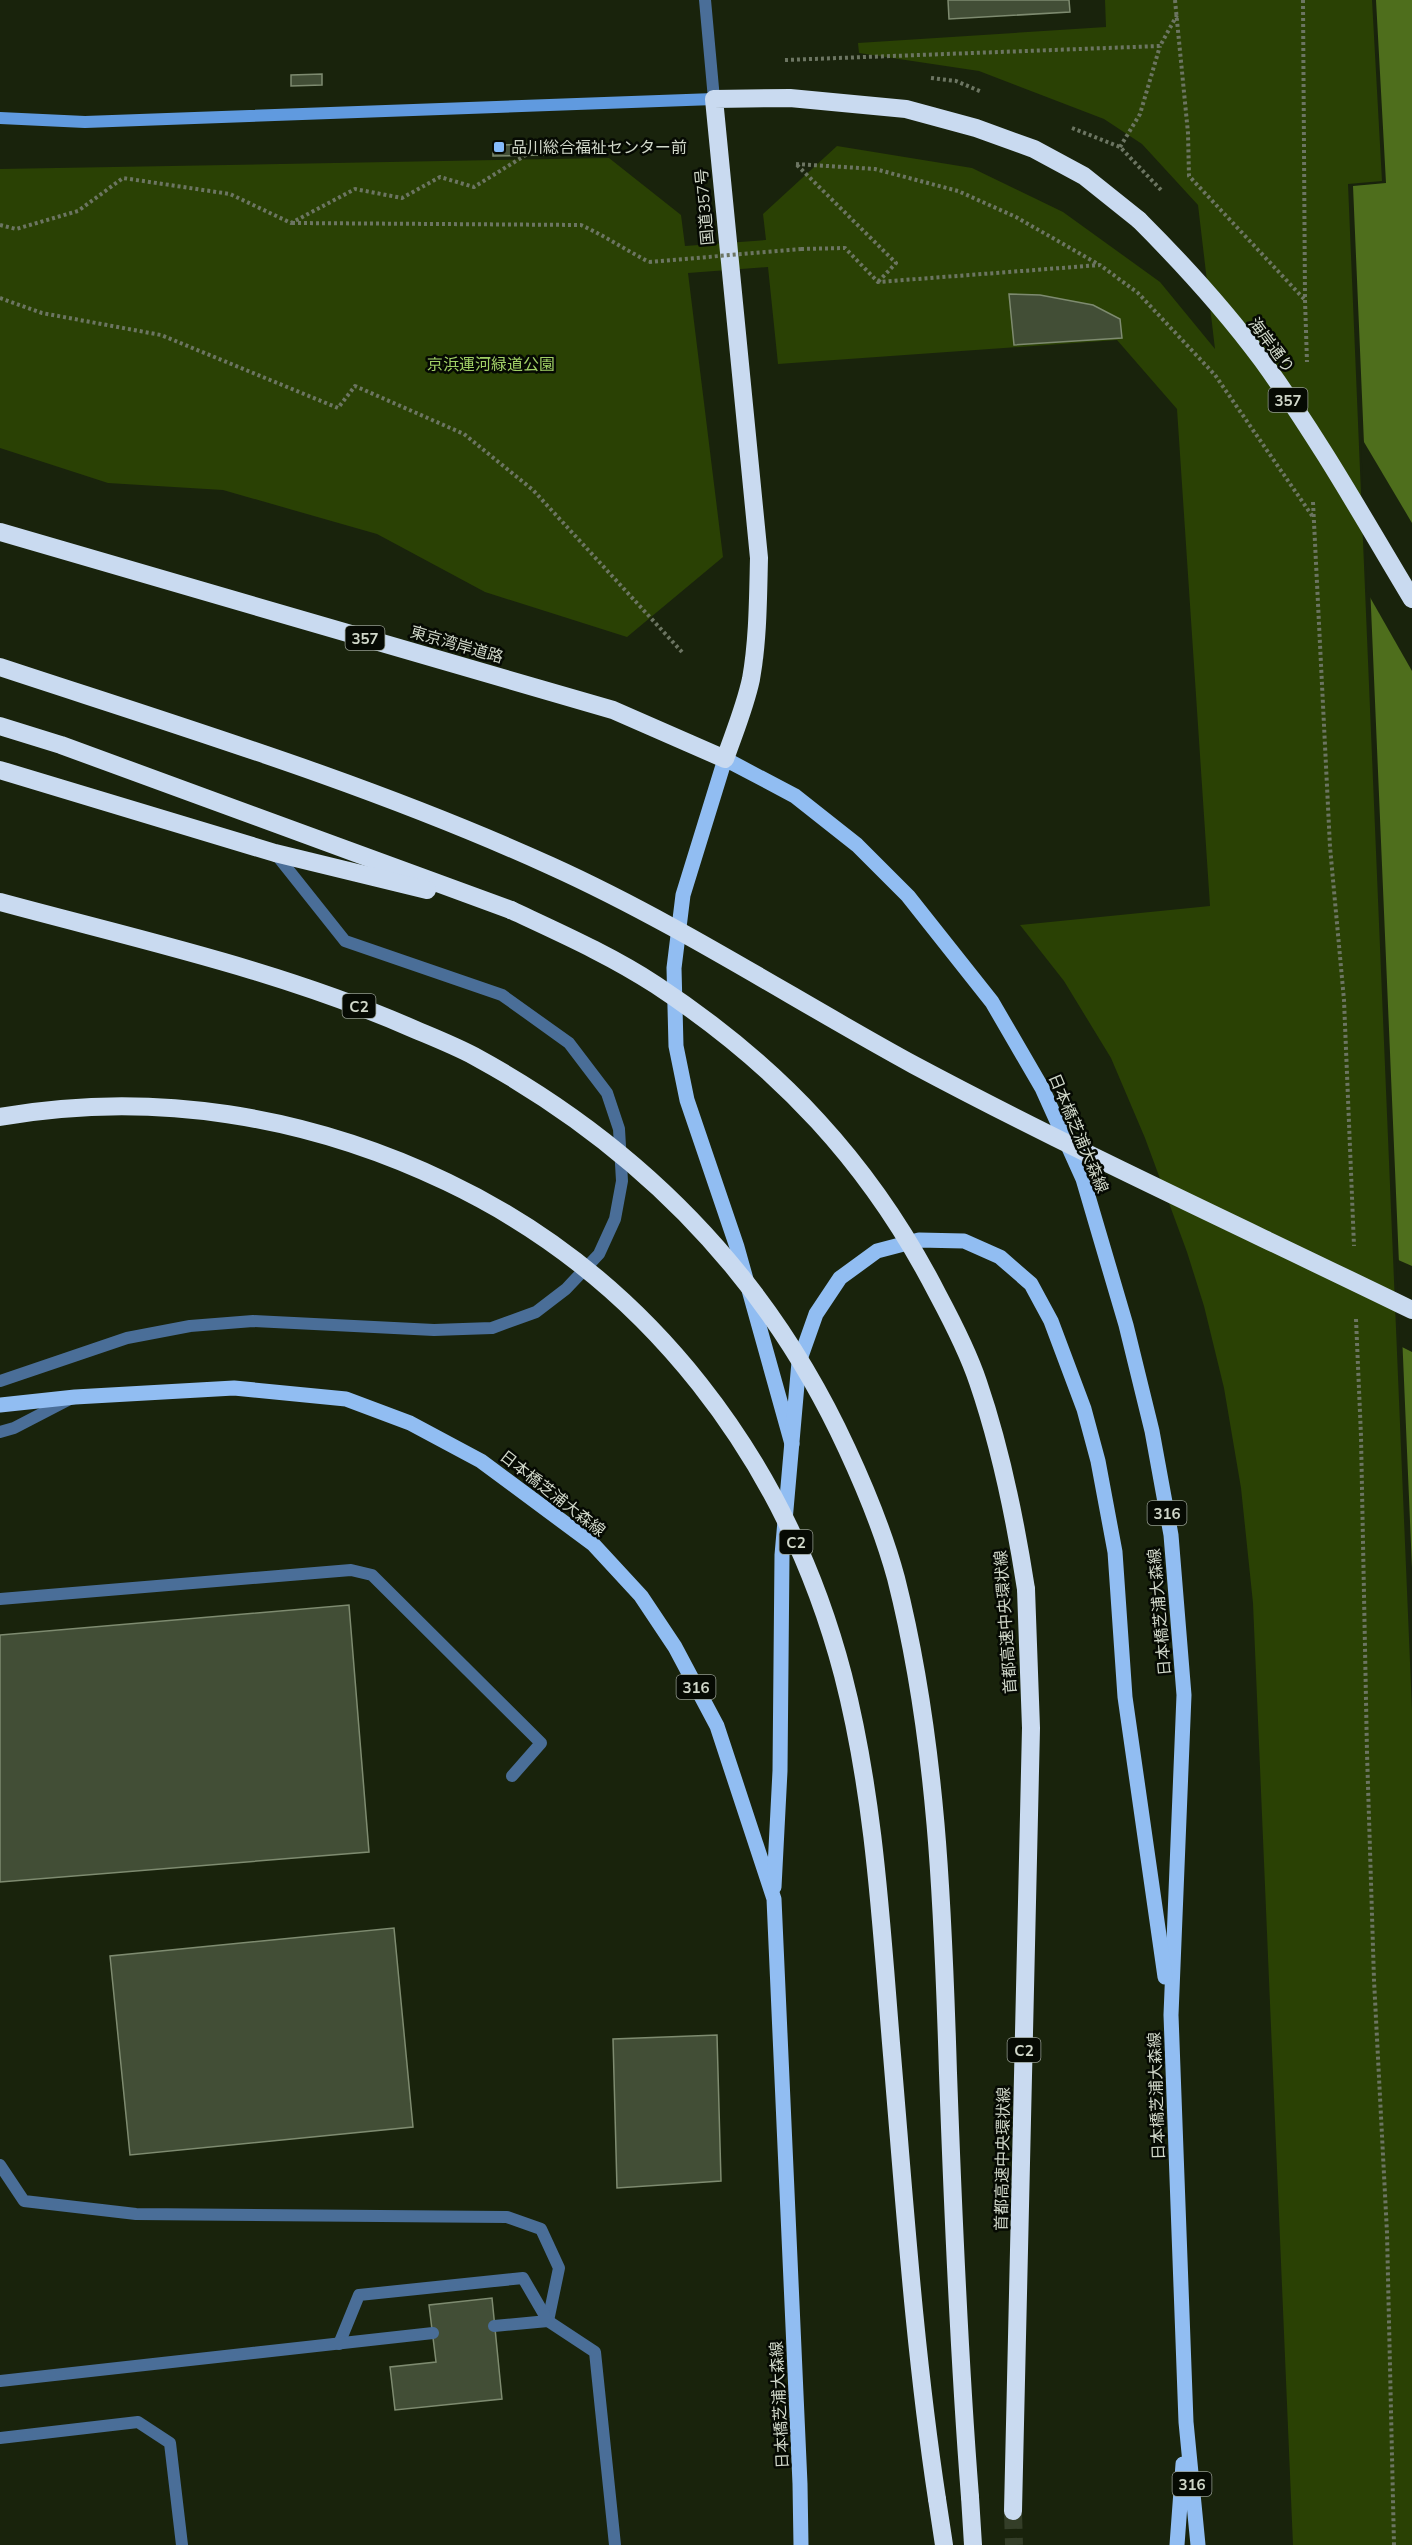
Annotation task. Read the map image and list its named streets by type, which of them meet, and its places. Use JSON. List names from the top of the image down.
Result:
{
  "streets": {
    "highway": [
      "国道357号",
      "海岸通り",
      "357",
      "東京湾岸道路",
      "C2",
      "首都高速中央環状線"
    ],
    "main road": ["日本橋芝浦大森線", "316"]
  },
  "crossings": [
    ["国道357号", "海岸通り"],
    ["国道357号", "東京湾岸道路"],
    ["国道357号", "日本橋芝浦大森線"],
    ["東京湾岸道路", "日本橋芝浦大森線"],
    ["C2", "首都高速中央環状線"]
  ],
  "parks": ["京浜運河緑道公園"],
  "places": {
    "transit": ["品川総合福祉センター前"]
  }
}
